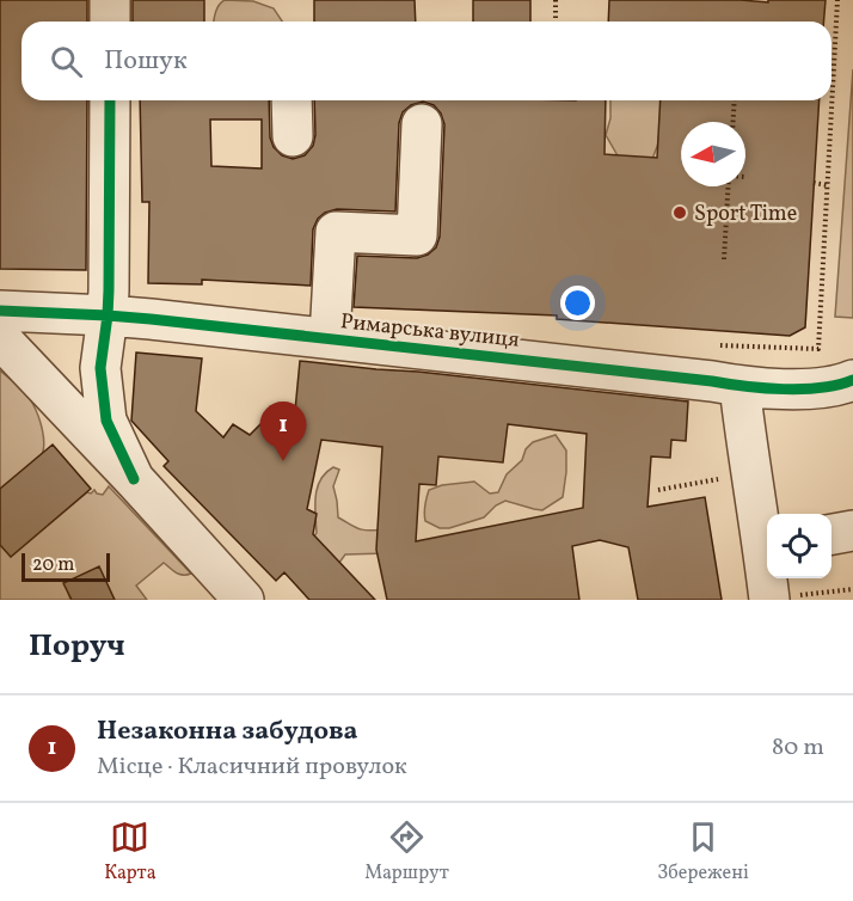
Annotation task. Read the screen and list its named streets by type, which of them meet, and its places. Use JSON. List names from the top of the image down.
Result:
{
  "streets": {
    "street": ["Римарська вулиця"]
  },
  "places": ["Sport Time"],
  "scale_bar": "20 m",
  "north": "left",
  "page": {
    "search": "Пошук",
    "pins": "1",
    "scale": "20 m",
    "heading": "Поруч",
    "list": [
      {
        "mark": "1",
        "name": "Незаконна забудова",
        "note": "Місце · Класичний провулок",
        "value": "80 m"
      }
    ],
    "nav": ["Карта", "Маршрут", "Збережені"]
  }
}
